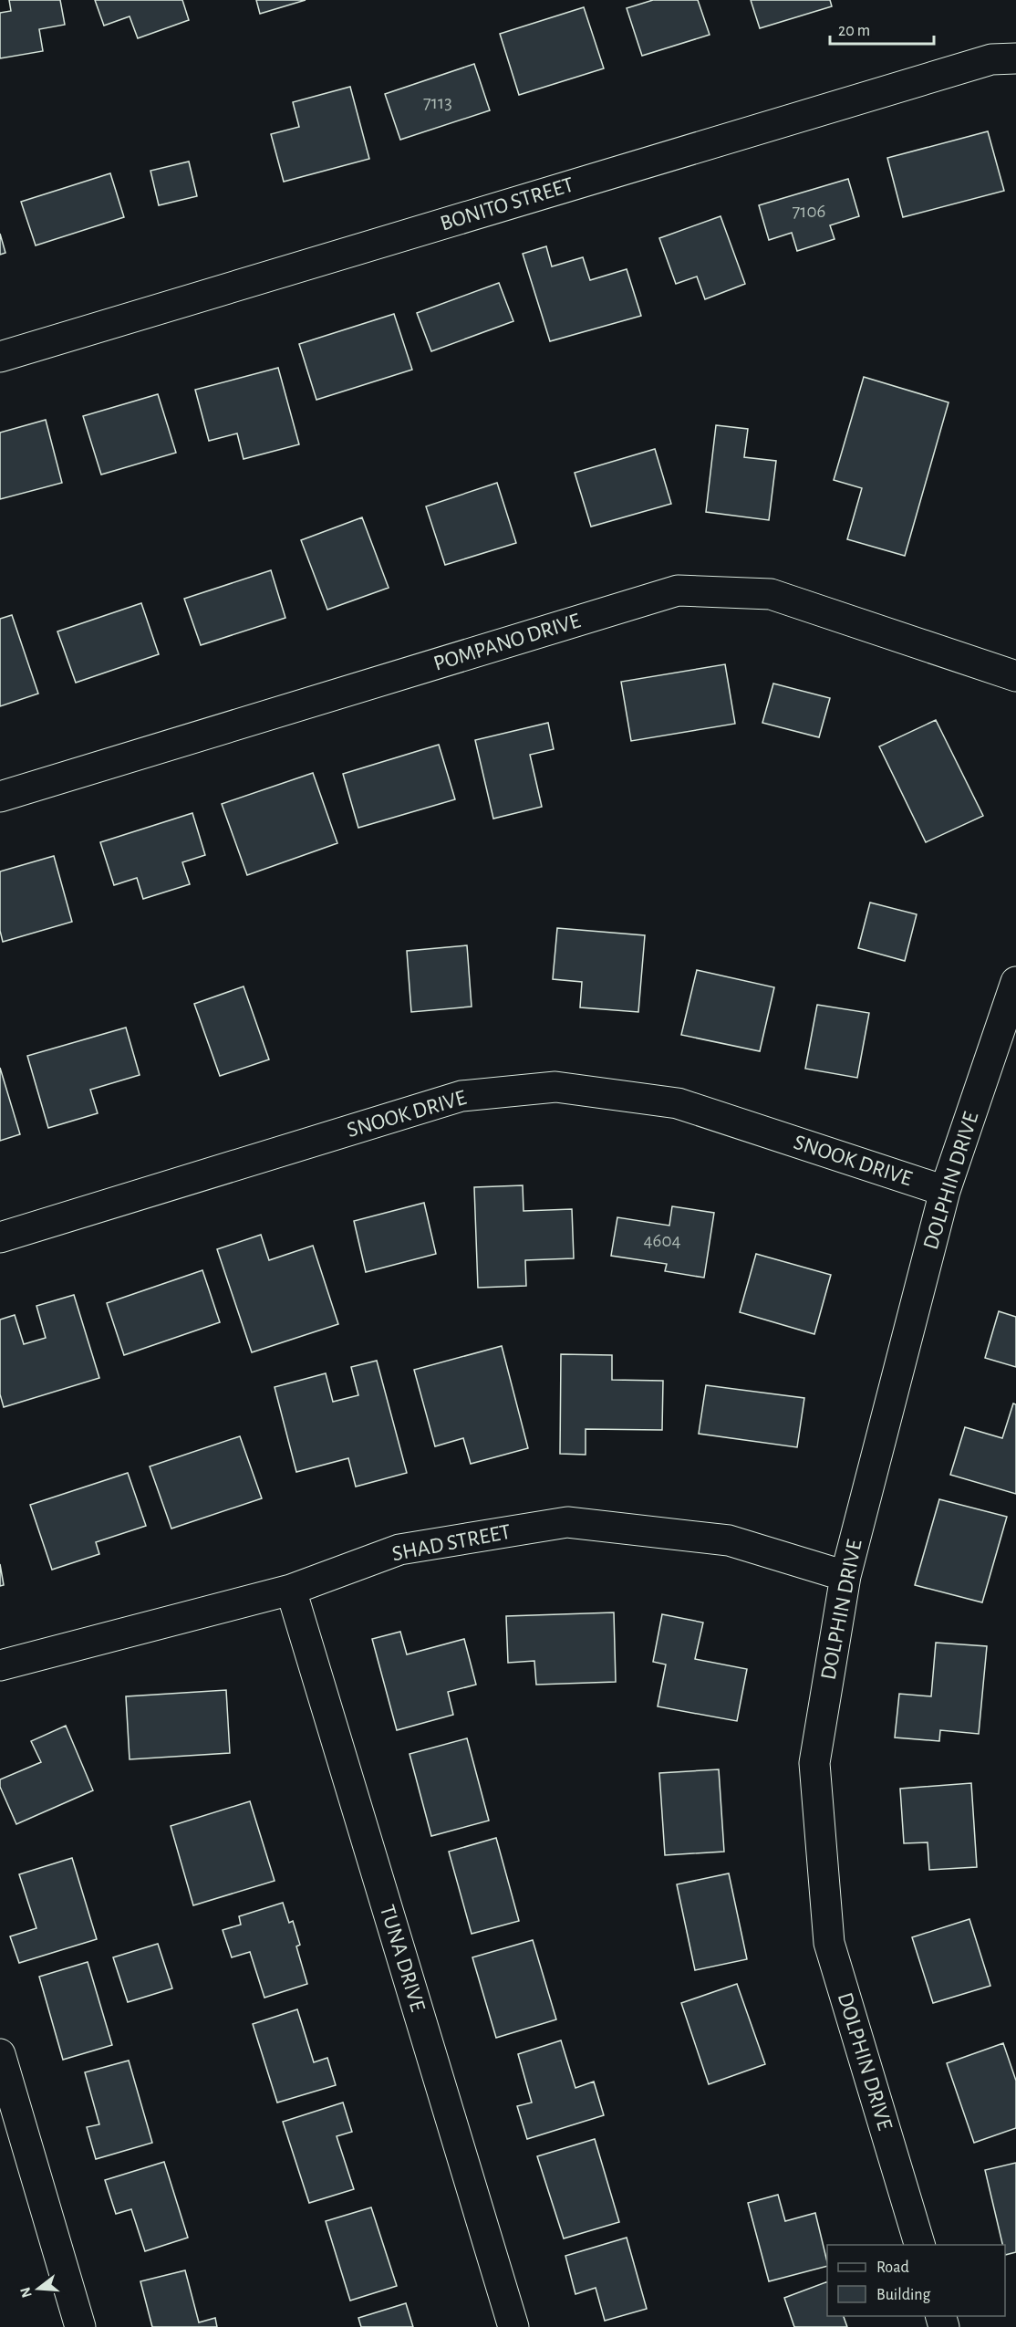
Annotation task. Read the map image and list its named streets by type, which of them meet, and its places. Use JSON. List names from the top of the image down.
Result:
{
  "streets": {
    "street": [
      "BONITO STREET",
      "POMPANO DRIVE",
      "SNOOK DRIVE",
      "DOLPHIN DRIVE",
      "SHAD STREET",
      "TUNA DRIVE"
    ]
  },
  "crossings": [
    ["SNOOK DRIVE", "DOLPHIN DRIVE"],
    ["DOLPHIN DRIVE", "SHAD STREET"],
    ["SHAD STREET", "TUNA DRIVE"]
  ],
  "house_numbers": ["7113", "7106", "4604"],
  "legend": ["Road", "Building"],
  "scale_bar": "20 m",
  "north": "left"
}
